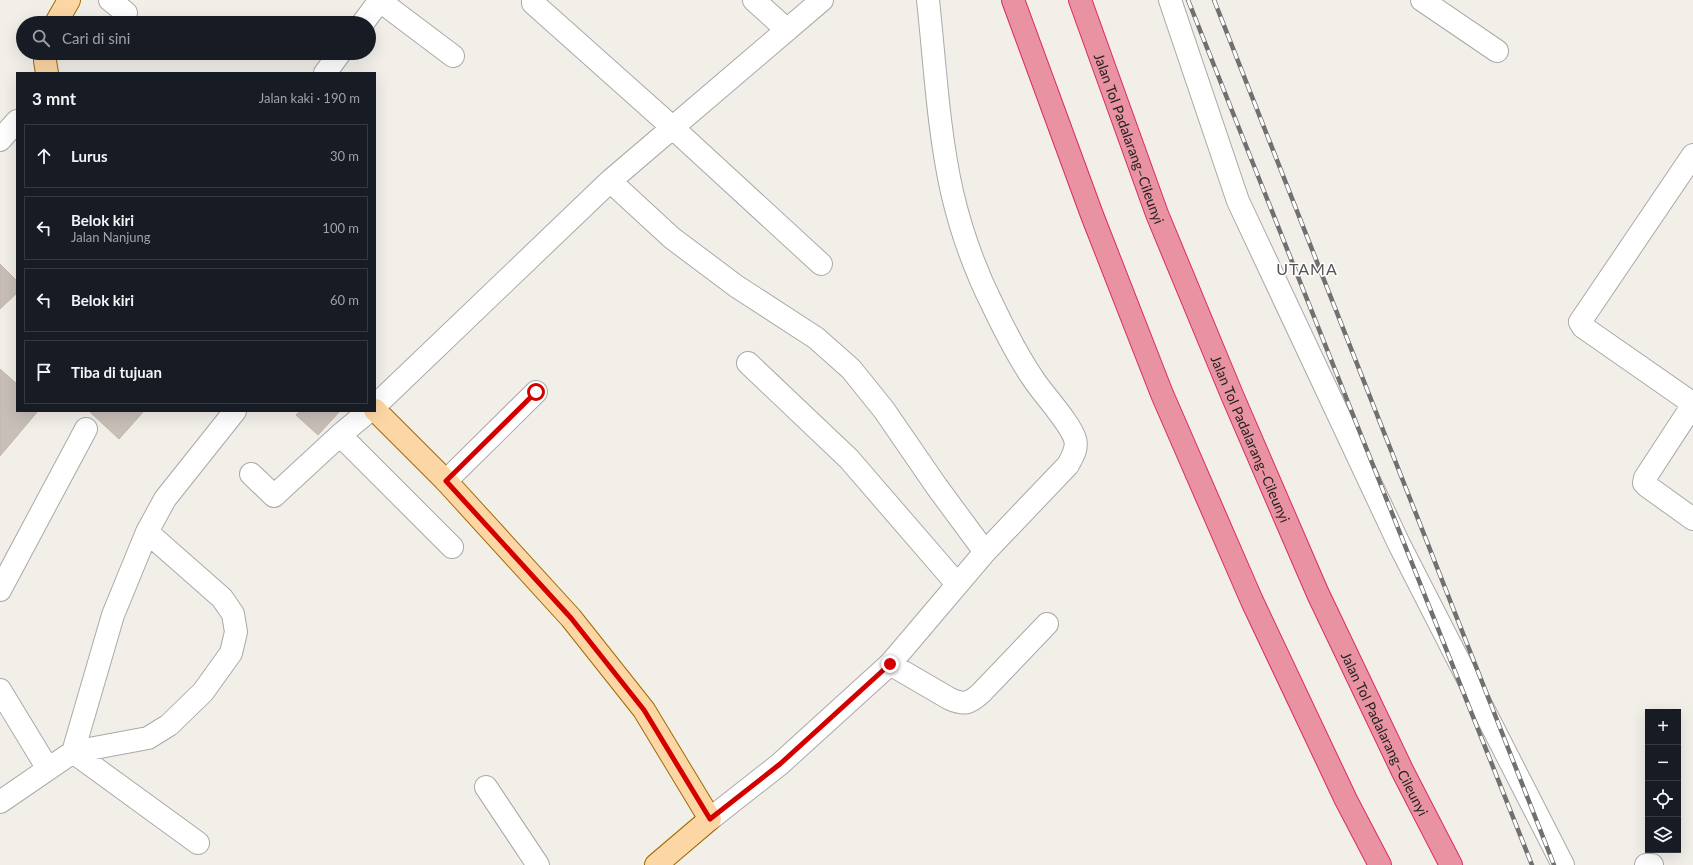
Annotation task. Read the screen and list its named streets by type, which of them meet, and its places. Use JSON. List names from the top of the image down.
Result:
{
  "streets": {
    "highway": ["Jalan Tol Padalarang–Cileunyi"]
  },
  "districts": ["UTAMA"],
  "page": {
    "search": "Cari di sini",
    "heading": ["3 mnt", "Jalan kaki · 190 m"],
    "list": [
      ["Lurus", "30 m"],
      ["Belok kiri", "Jalan Nanjung", "100 m"],
      ["Belok kiri", "60 m"],
      "Tiba di tujuan"
    ],
    "map_buttons": ["+", "−"]
  }
}
